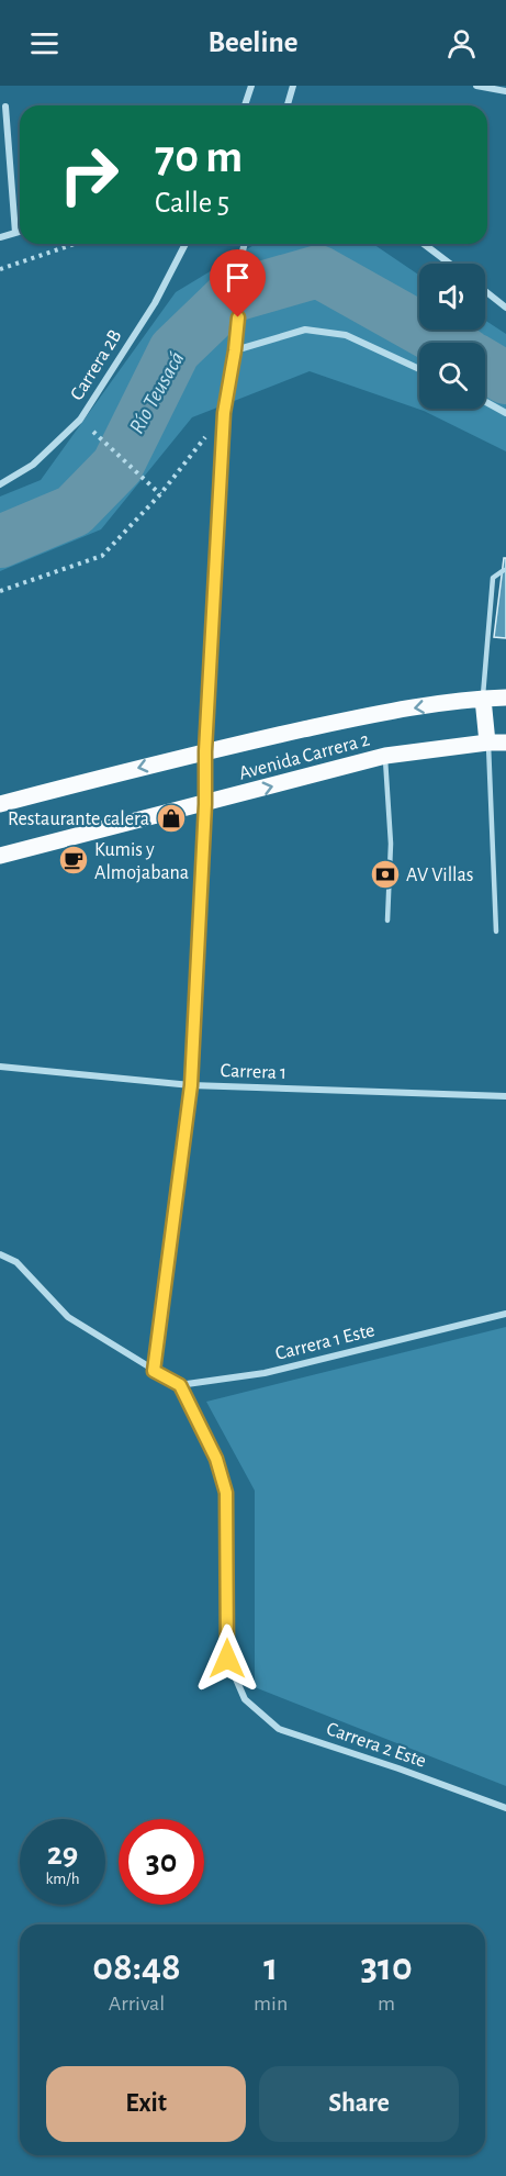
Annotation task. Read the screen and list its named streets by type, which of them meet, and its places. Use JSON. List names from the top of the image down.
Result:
{
  "streets": {
    "main road": ["Avenida Carrera 2"],
    "street": [
      "Carrera 2B",
      "Carrera 1",
      "Carrera 1 Este",
      "Carrera 2 Este"
    ]
  },
  "crossings": [
    ["Carrera 1 Este", "Carrera 2 Este"]
  ],
  "water": ["Río Teusacá"],
  "places": {
    "shop": ["Restaurante calera"],
    "cafe": ["Kumis y Almojabana"],
    "bank": ["AV Villas"]
  },
  "page": {
    "header": "Beeline",
    "turn": ["70 m", "Calle 5"],
    "speed": "29 km/h",
    "limit": "30",
    "eta": [
      "08:48",
      "Arrival",
      "1",
      "min",
      "310",
      "m"
    ],
    "buttons": ["Exit", "Share"]
  }
}
